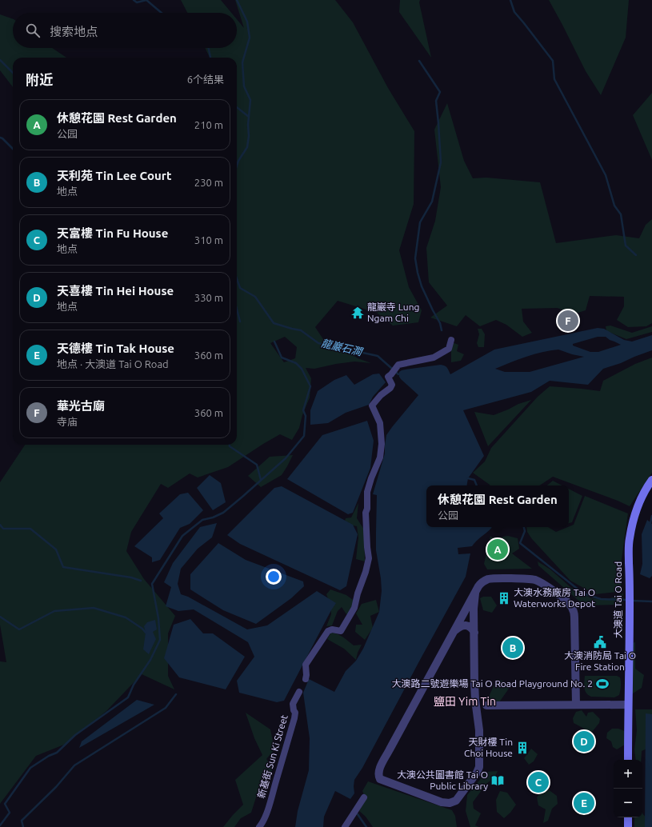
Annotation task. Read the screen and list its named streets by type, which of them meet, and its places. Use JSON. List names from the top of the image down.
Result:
{
  "streets": {
    "main road": ["大澳道 Tai O Road"],
    "street": ["新基街 Sun Ki Street"]
  },
  "districts": ["鹽田 Yim Tin"],
  "water": ["龍巖石澗"],
  "places": {
    "temple": ["龍巖寺 Lung Ngam Chi"],
    "building": ["大澳水務廠房 Tai O Waterworks Depot", "天財樓 Tin Choi House"],
    "public building": ["大澳消防局 Tai O Fire Station"],
    "sports": ["大澳路二號遊樂場 Tai O Road Playground No. 2"],
    "library": ["大澳公共圖書館 Tai O Public Library"]
  },
  "page": {
    "search": "搜索地点",
    "heading": ["附近", "6个结果"],
    "list": [
      {
        "mark": "A",
        "name": "休憩花園 Rest Garden",
        "note": "公园",
        "value": "210 m"
      },
      {
        "mark": "B",
        "name": "天利苑 Tin Lee Court",
        "note": "地点",
        "value": "230 m"
      },
      {
        "mark": "C",
        "name": "天富樓 Tin Fu House",
        "note": "地点",
        "value": "310 m"
      },
      {
        "mark": "D",
        "name": "天喜樓 Tin Hei House",
        "note": "地点",
        "value": "330 m"
      },
      {
        "mark": "E",
        "name": "天德樓 Tin Tak House",
        "note": "地点 · 大澳道 Tai O Road",
        "value": "360 m"
      },
      {
        "mark": "F",
        "name": "華光古廟",
        "note": "寺庙",
        "value": "360 m"
      }
    ],
    "pins": [
      "F",
      "A",
      "B",
      "D",
      "C",
      "E"
    ],
    "popup": ["休憩花園 Rest Garden", "公园"],
    "map_buttons": ["+", "−"]
  }
}
